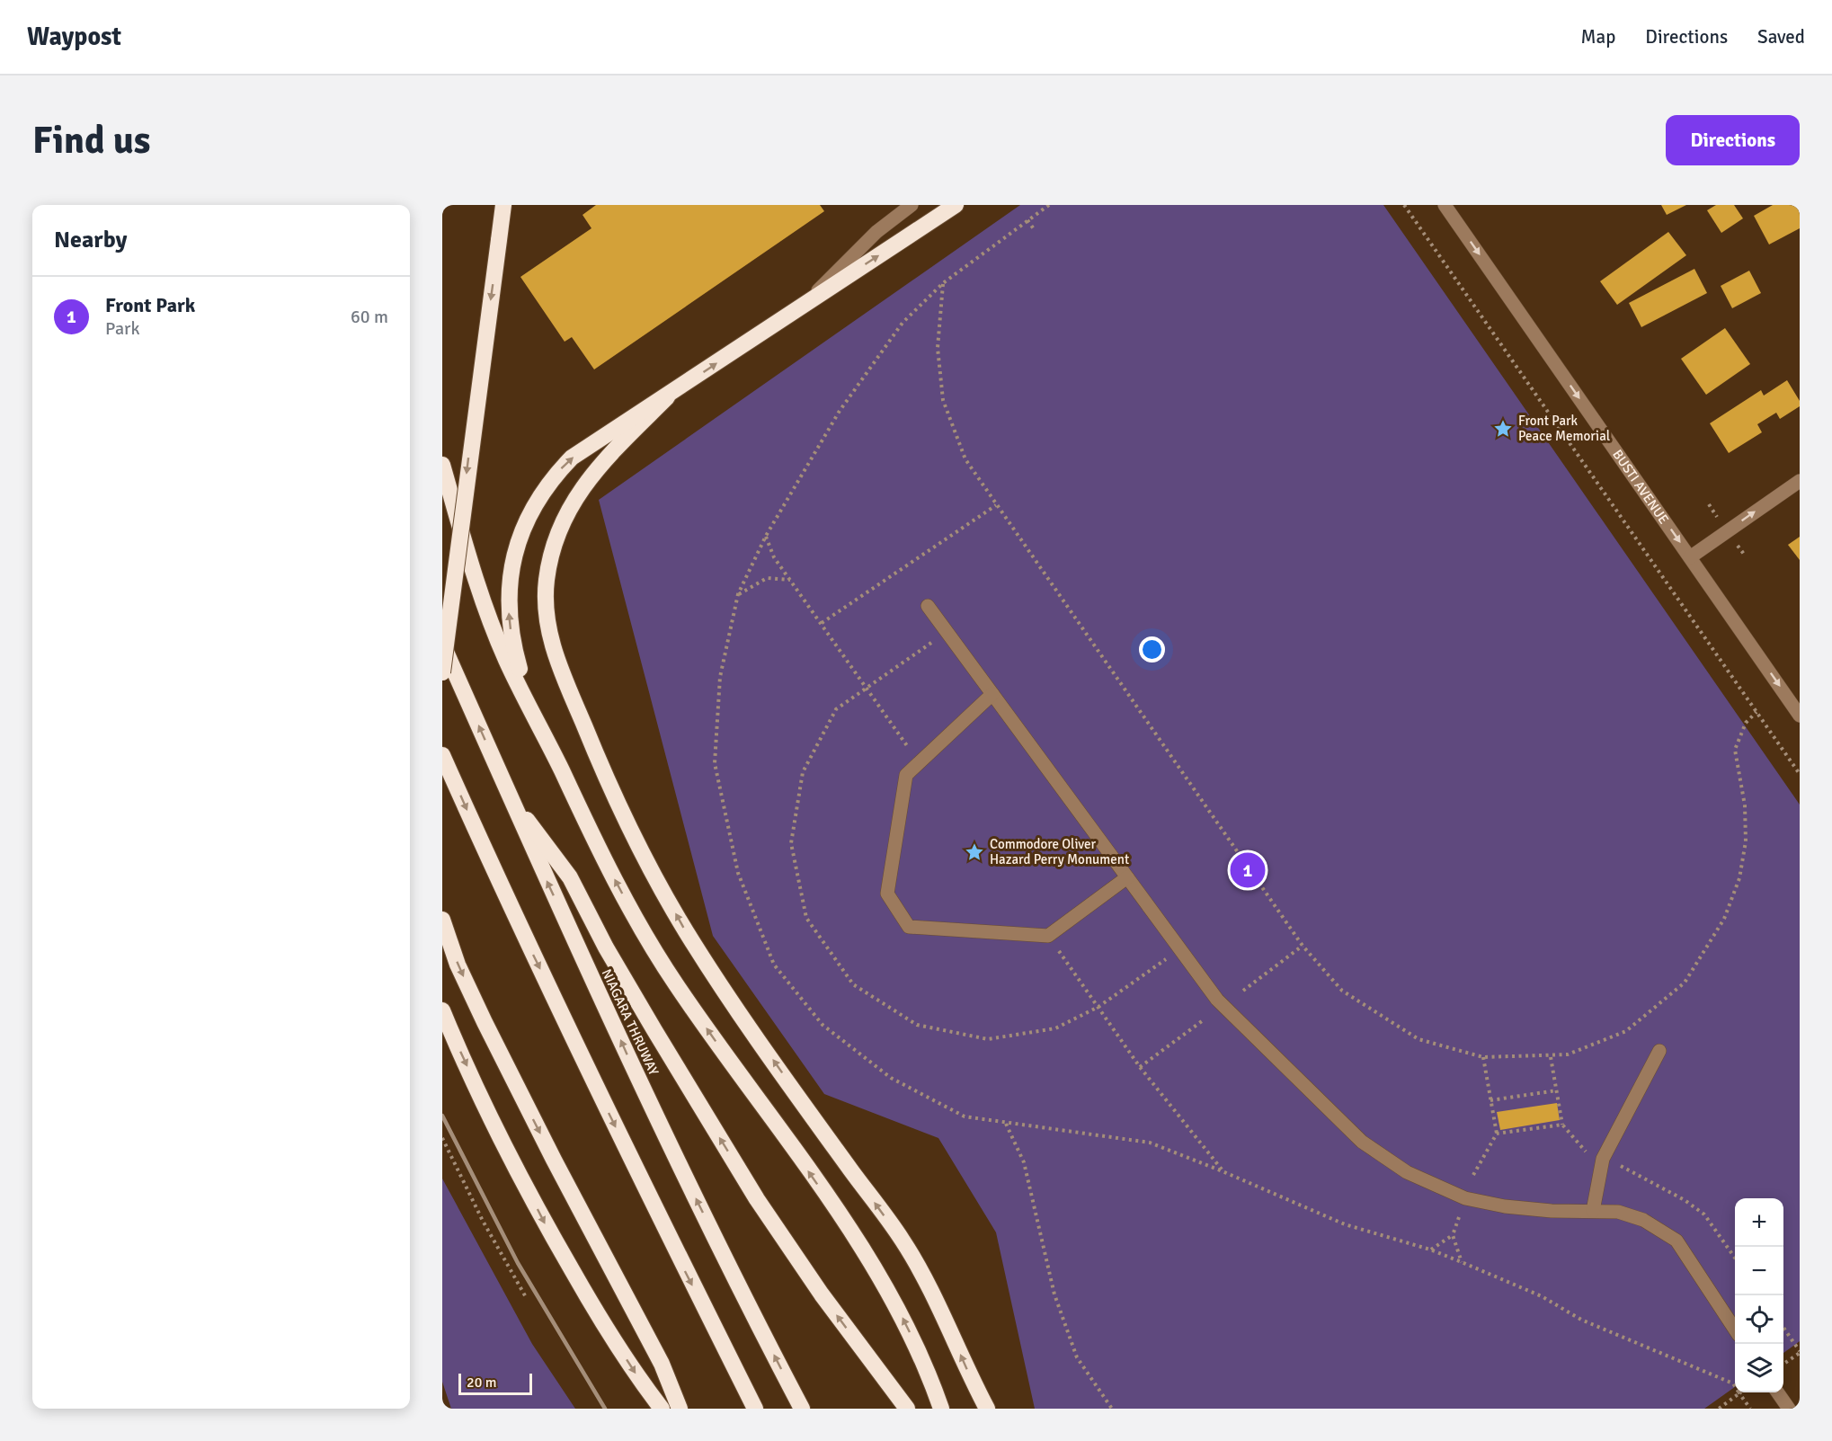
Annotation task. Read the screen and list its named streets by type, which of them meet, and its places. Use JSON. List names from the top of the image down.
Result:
{
  "streets": {
    "highway": ["NIAGARA THRUWAY"],
    "street": ["BUSTI AVENUE"]
  },
  "one_way": ["BUSTI AVENUE"],
  "places": {
    "place": ["Front Park Peace Memorial", "Commodore Oliver Hazard Perry Monument"]
  },
  "scale_bar": "20 m",
  "page": {
    "header": "Waypost",
    "nav": ["Map", "Directions", "Saved"],
    "buttons": "Directions",
    "title": "Find us",
    "heading": "Nearby",
    "list": [
      {
        "mark": "1",
        "name": "Front Park",
        "note": "Park",
        "value": "60 m"
      }
    ],
    "pins": "1",
    "map_buttons": ["+", "−"],
    "scale": "20 m"
  }
}
